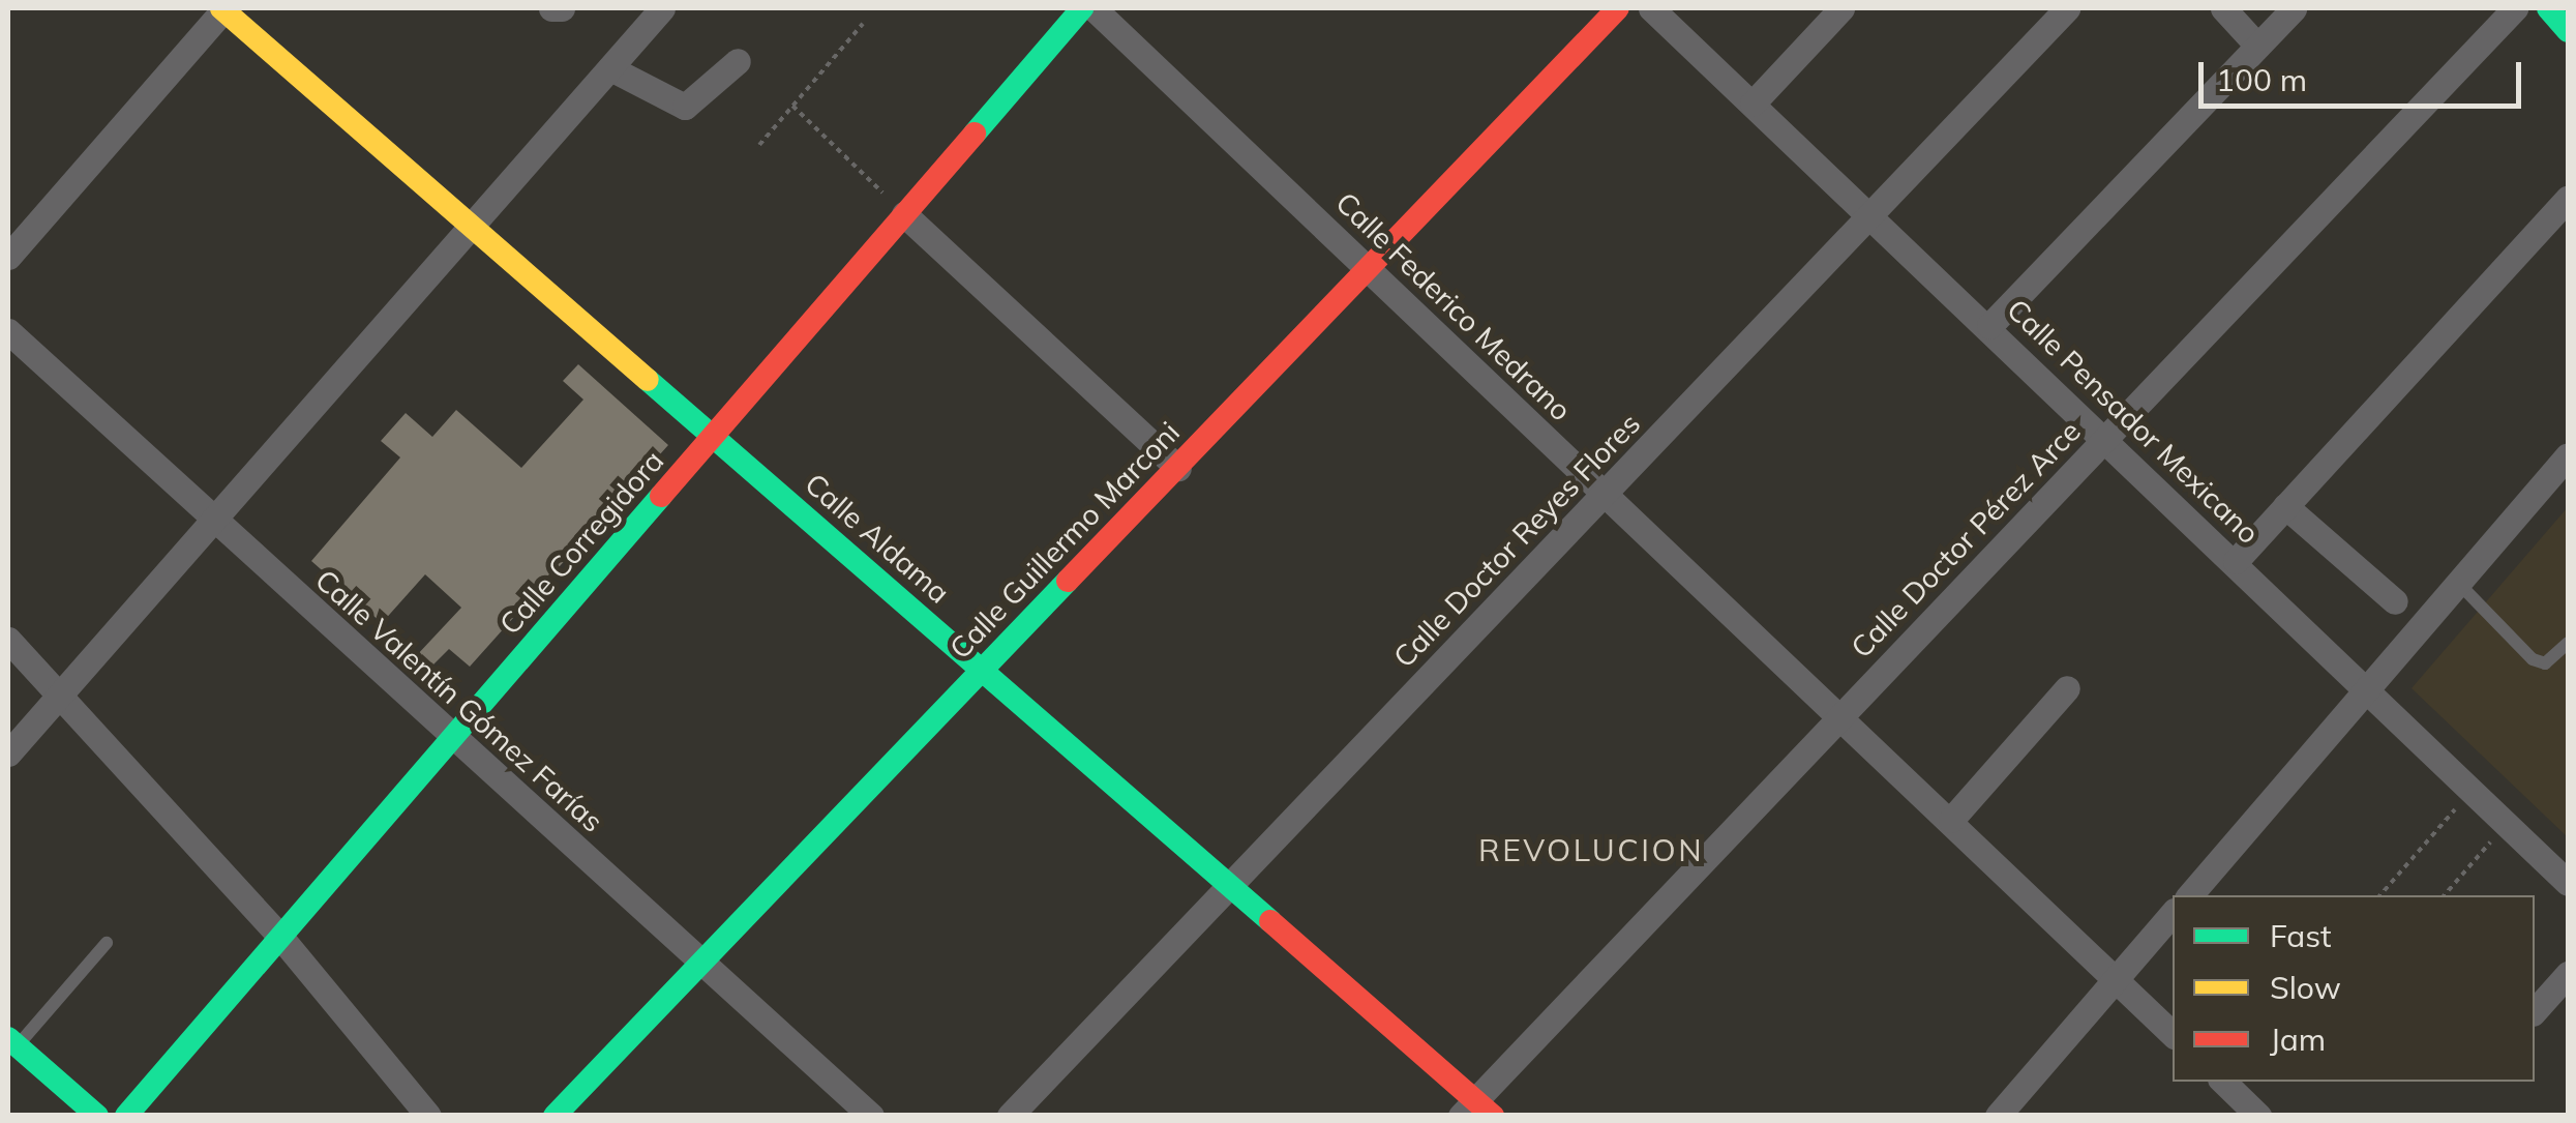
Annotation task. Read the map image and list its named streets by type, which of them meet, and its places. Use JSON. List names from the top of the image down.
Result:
{
  "streets": {
    "street": [
      "Calle Federico Medrano",
      "Calle Pensador Mexicano",
      "Calle Aldama",
      "Calle Doctor Pérez Arce",
      "Calle Guillermo Marconi",
      "Calle Doctor Reyes Flores",
      "Calle Corregidora",
      "Calle Valentín Gómez Farías"
    ]
  },
  "crossings": [
    ["Calle Federico Medrano", "Calle Doctor Pérez Arce"],
    ["Calle Federico Medrano", "Calle Guillermo Marconi"],
    ["Calle Federico Medrano", "Calle Doctor Reyes Flores"],
    ["Calle Pensador Mexicano", "Calle Doctor Pérez Arce"],
    ["Calle Pensador Mexicano", "Calle Doctor Reyes Flores"],
    ["Calle Aldama", "Calle Doctor Pérez Arce"],
    ["Calle Aldama", "Calle Guillermo Marconi"],
    ["Calle Aldama", "Calle Doctor Reyes Flores"],
    ["Calle Aldama", "Calle Corregidora"],
    ["Calle Guillermo Marconi", "Calle Valentín Gómez Farías"],
    ["Calle Corregidora", "Calle Valentín Gómez Farías"]
  ],
  "districts": ["REVOLUCION"],
  "legend": ["Fast", "Slow", "Jam"],
  "scale_bar": "100 m"
}
